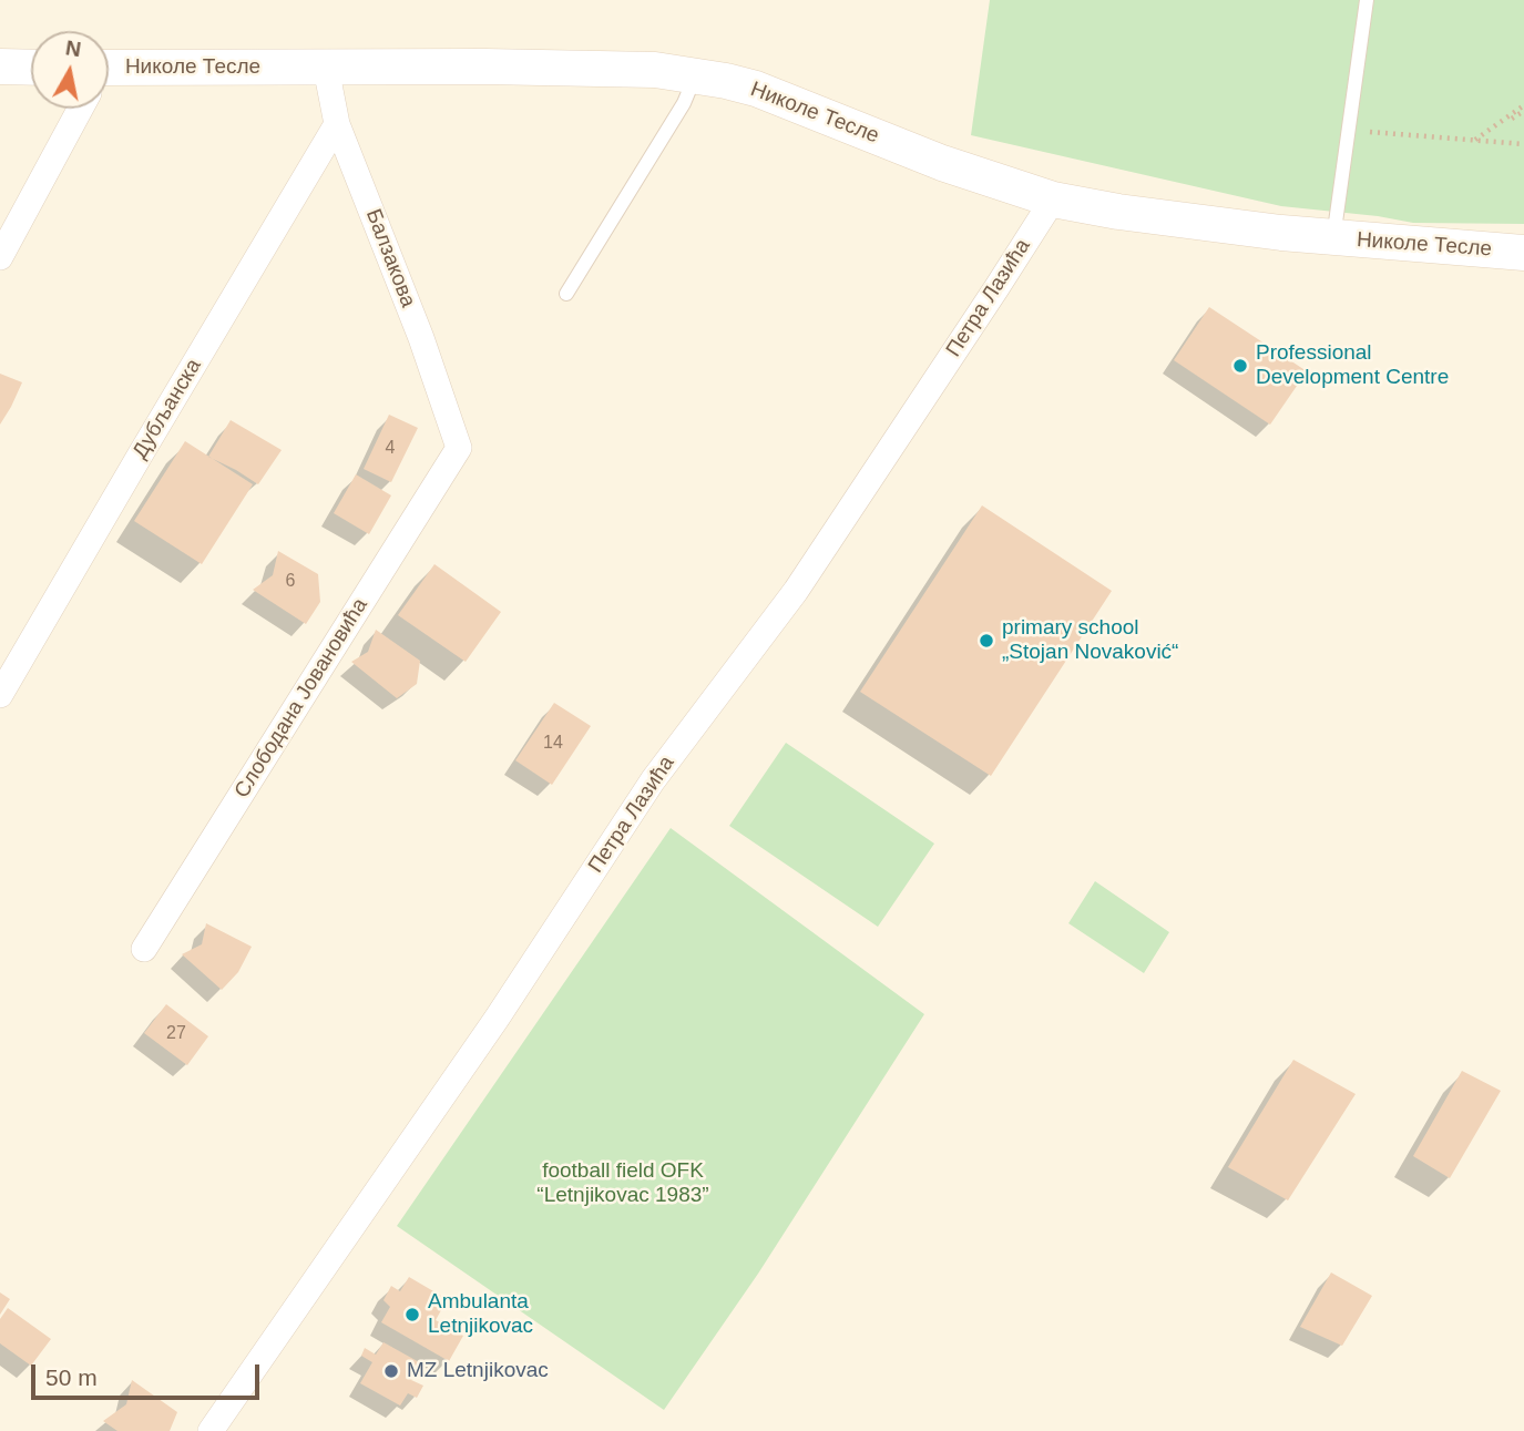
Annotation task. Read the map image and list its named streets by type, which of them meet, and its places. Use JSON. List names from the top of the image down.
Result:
{
  "streets": {
    "street": [
      "Николе Тесле",
      "Балзакова",
      "Петра Лазића",
      "Дубљанска",
      "Слободана Јовановића"
    ]
  },
  "crossings": [
    ["Николе Тесле", "Балзакова"],
    ["Николе Тесле", "Петра Лазића"],
    ["Балзакова", "Дубљанска"],
    ["Балзакова", "Слободана Јовановића"]
  ],
  "parks": ["football field OFK “Letnjikovac 1983”"],
  "places": [
    "Professional Development Centre",
    "primary school „Stojan Novaković“",
    "Ambulanta Letnjikovac",
    "MZ Letnjikovac"
  ],
  "house_numbers": [
    "4",
    "6",
    "14",
    "27"
  ],
  "scale_bar": "50 m",
  "north": "top"
}
